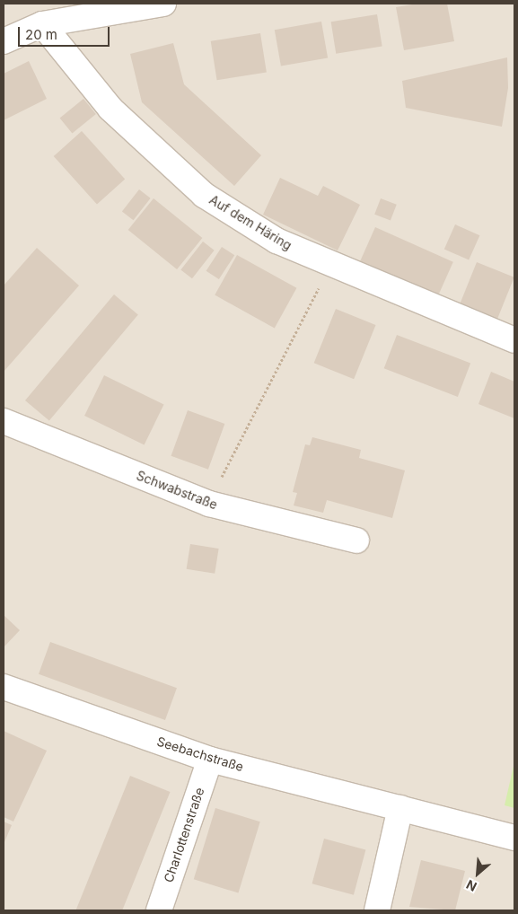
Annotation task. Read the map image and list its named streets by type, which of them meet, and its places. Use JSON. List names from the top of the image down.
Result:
{
  "streets": {
    "street": [
      "Auf dem Häring",
      "Schwabstraße",
      "Seebachstraße",
      "Charlottenstraße"
    ]
  },
  "crossings": [
    ["Seebachstraße", "Charlottenstraße"]
  ],
  "scale_bar": "20 m",
  "north": "bottom left"
}
